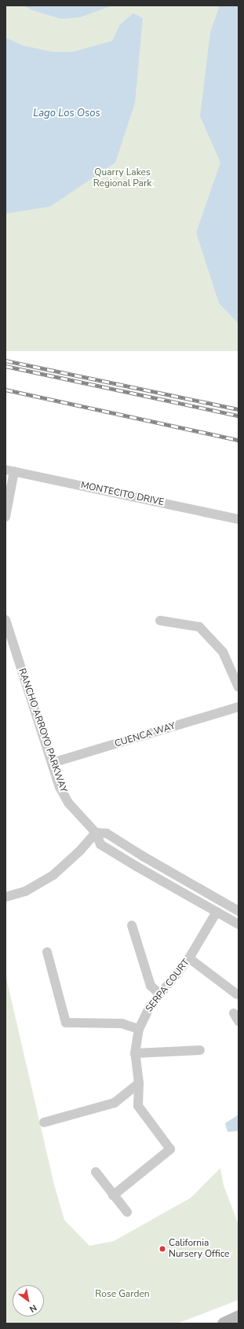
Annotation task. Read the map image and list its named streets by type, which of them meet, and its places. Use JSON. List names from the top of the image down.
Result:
{
  "streets": {
    "street": [
      "MONTECITO DRIVE",
      "RANCHO ARROYO PARKWAY",
      "CUENCA WAY",
      "SERPA COURT"
    ]
  },
  "crossings": [
    ["RANCHO ARROYO PARKWAY", "CUENCA WAY"],
    ["RANCHO ARROYO PARKWAY", "SERPA COURT"]
  ],
  "water": ["Lago Los Osos"],
  "parks": ["Quarry Lakes Regional Park", "Rose Garden"],
  "places": ["California Nursery Office"],
  "north": "bottom right"
}
